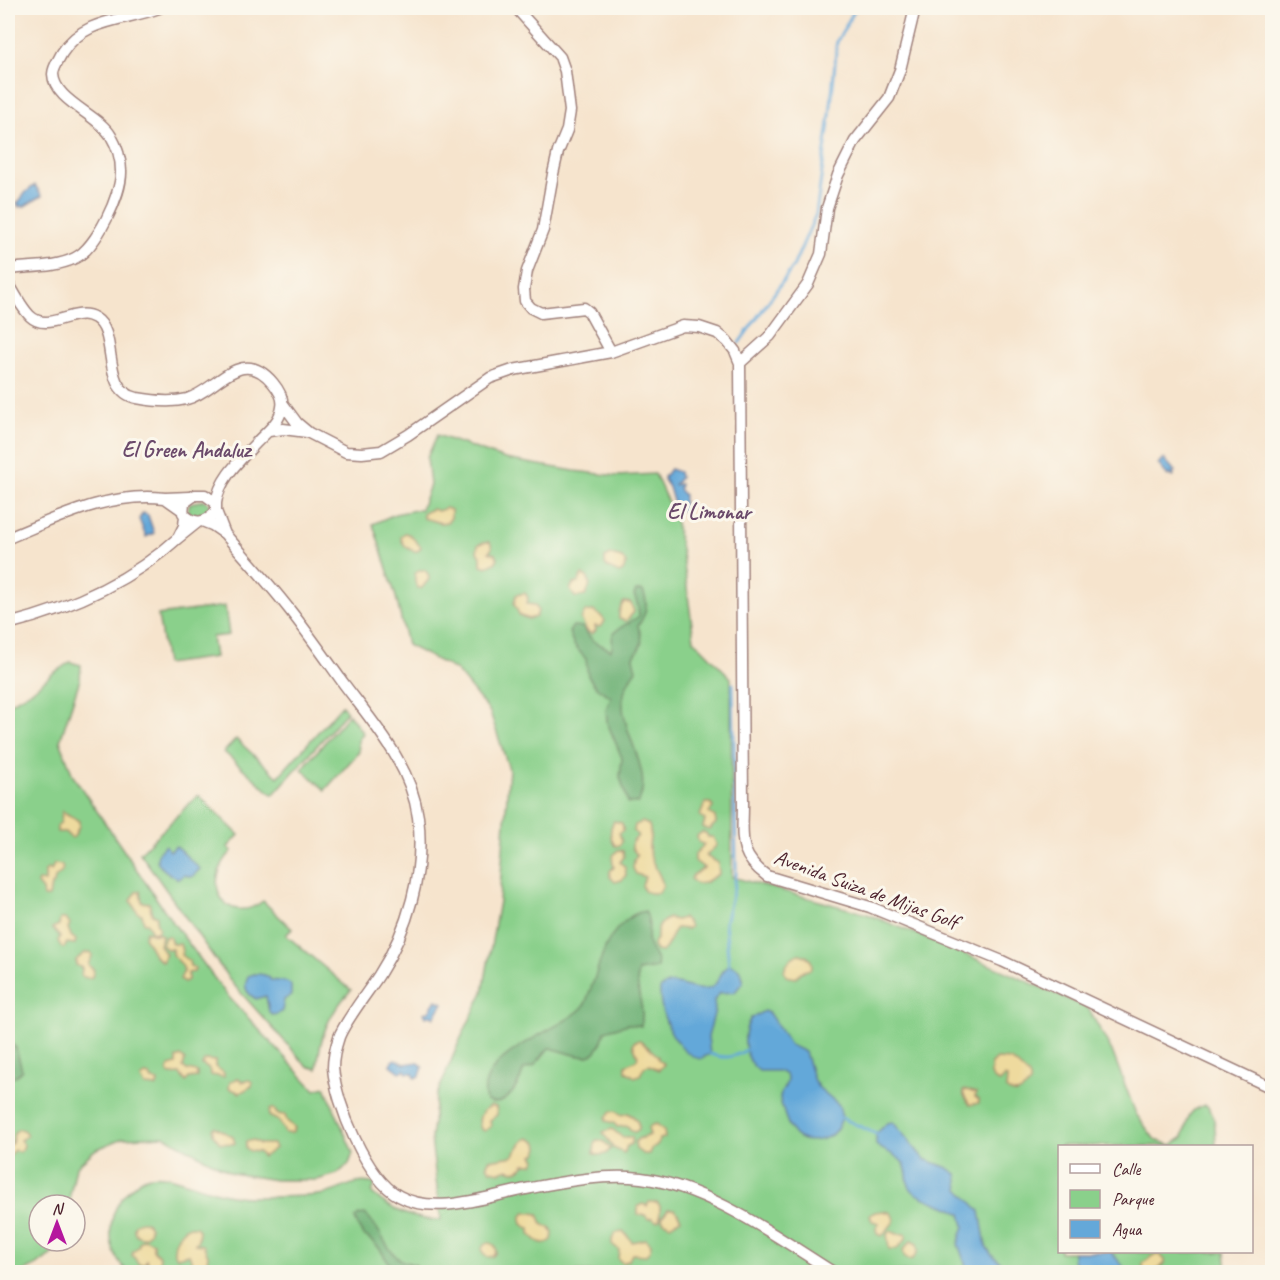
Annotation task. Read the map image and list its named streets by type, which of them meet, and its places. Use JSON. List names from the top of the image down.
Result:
{
  "streets": {
    "street": ["Avenida Suiza de Mijas Golf"]
  },
  "districts": ["El Green Andaluz", "El Limonar"],
  "legend": ["Calle", "Parque", "Agua"],
  "north": "top"
}
